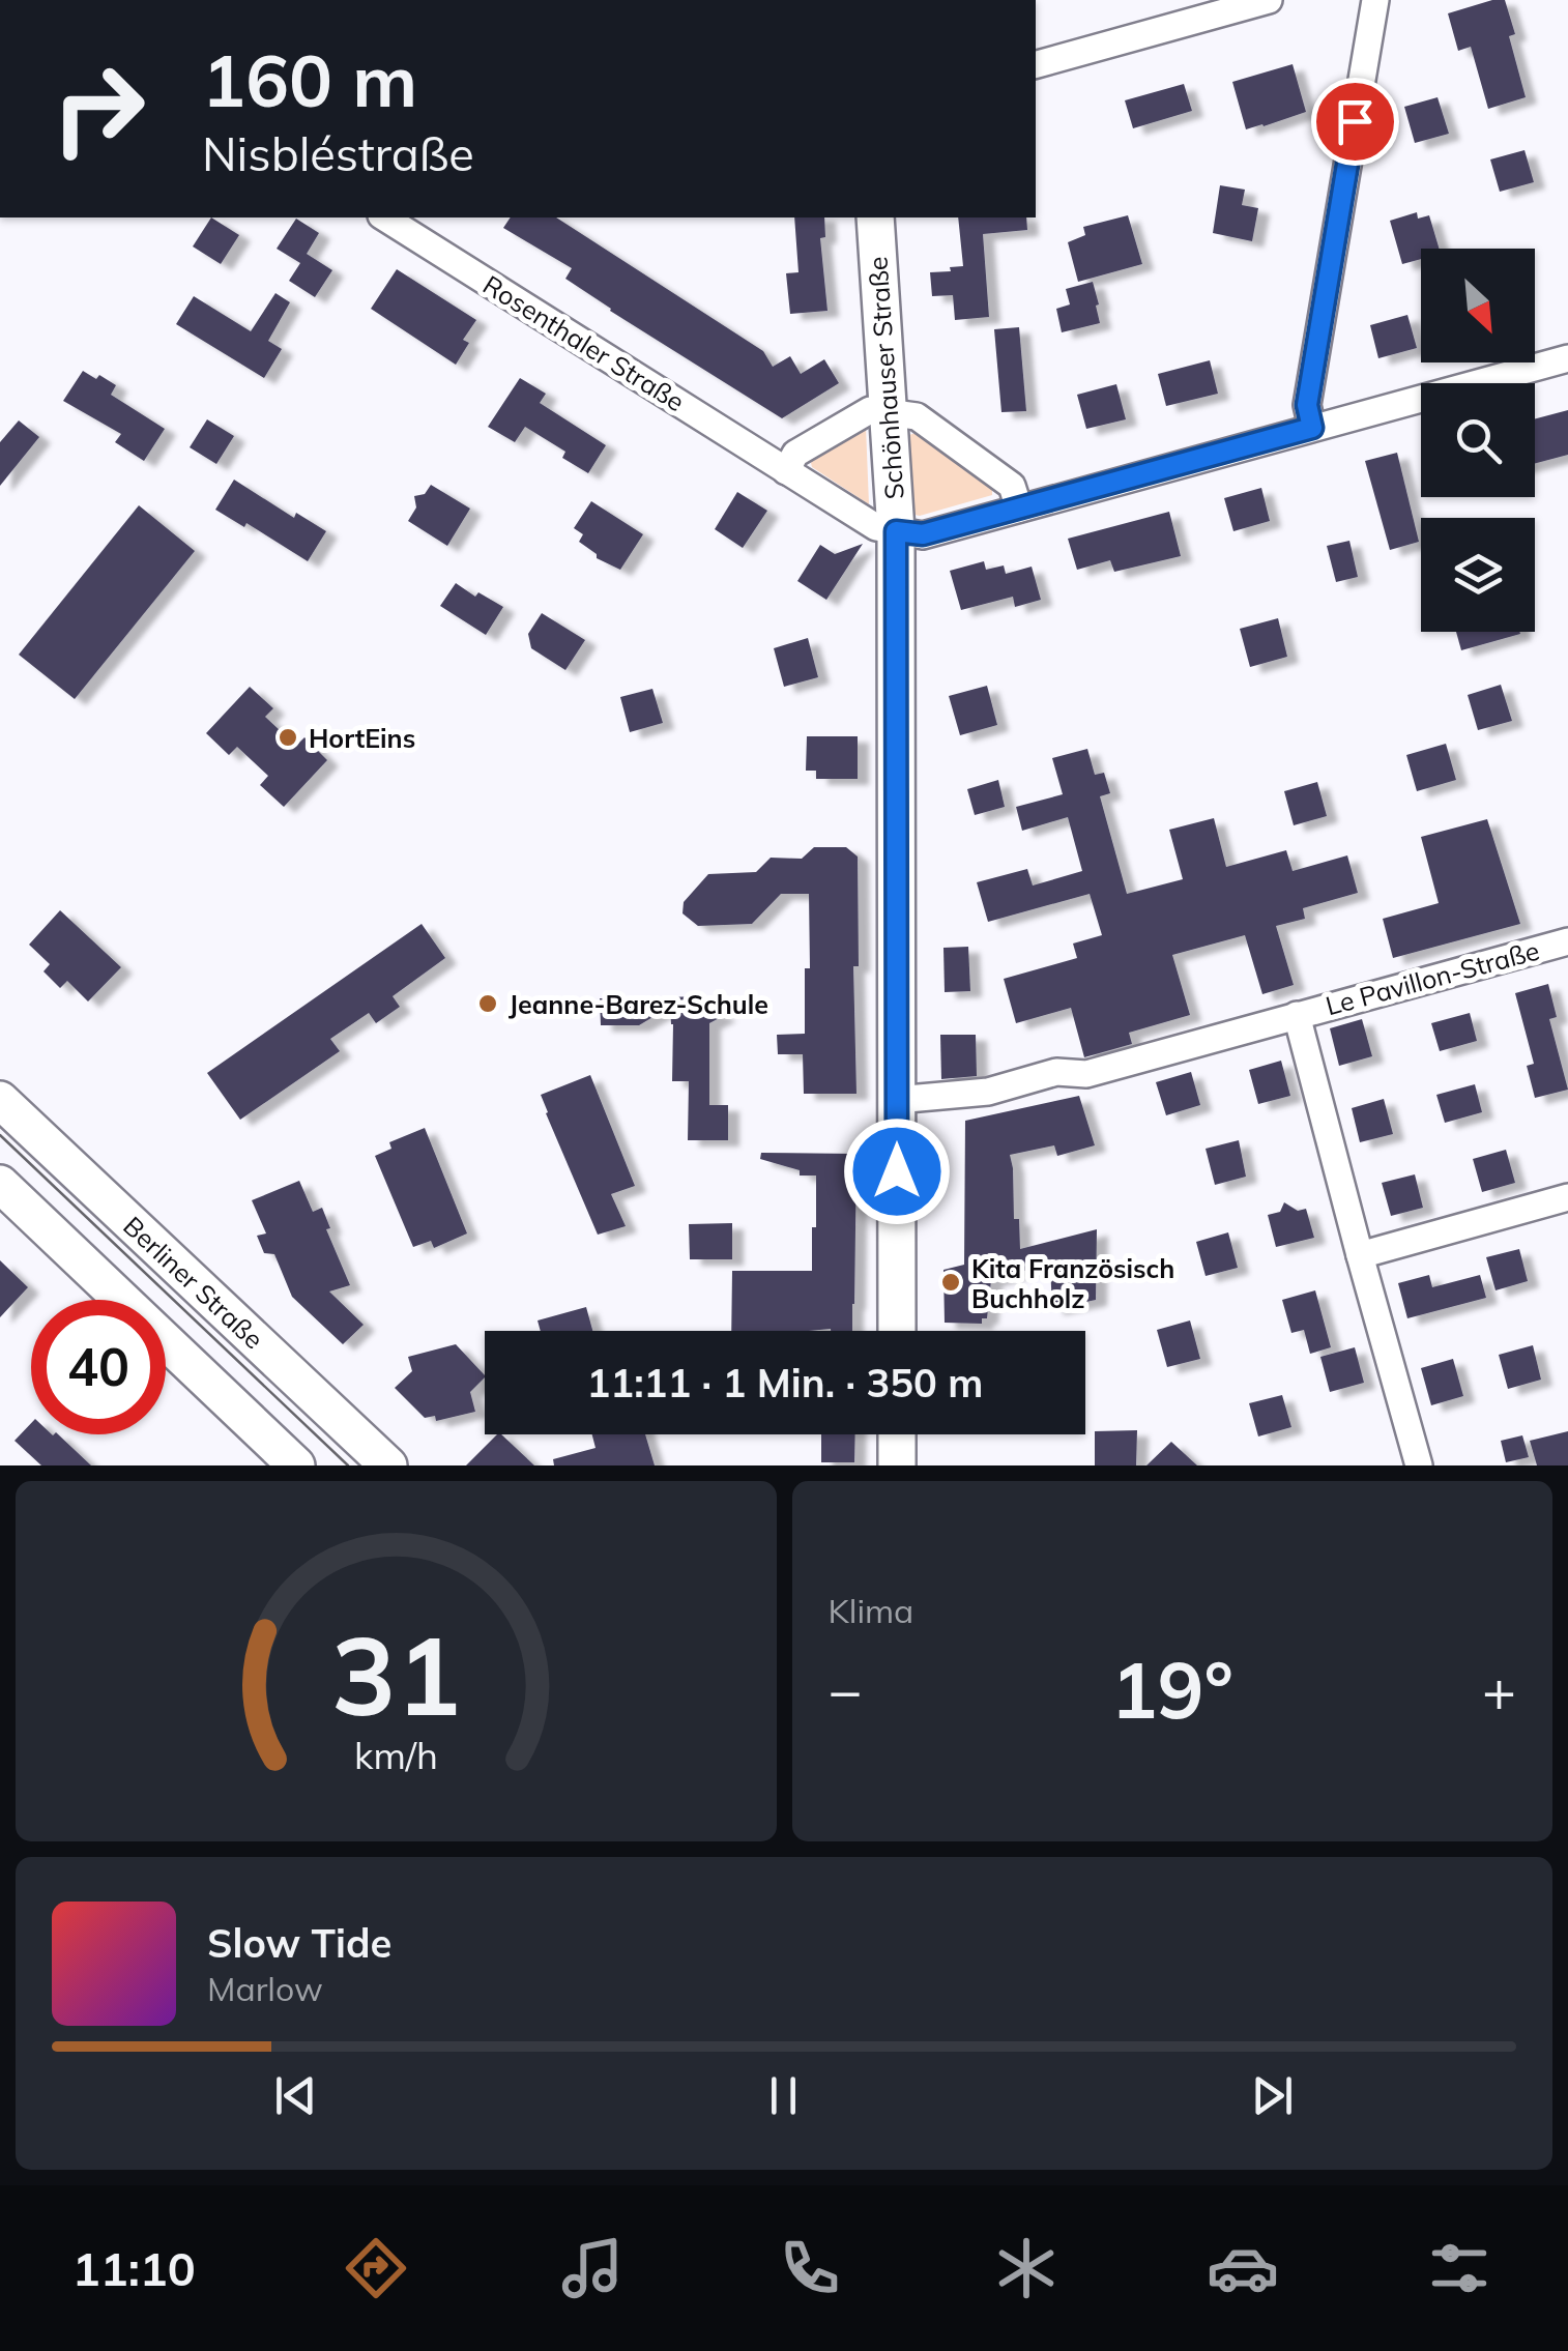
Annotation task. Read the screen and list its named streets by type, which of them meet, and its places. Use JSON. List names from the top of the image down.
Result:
{
  "streets": {
    "street": [
      "Rosenthaler Straße",
      "Schönhauser Straße",
      "Le Pavillon-Straße",
      "Berliner Straße"
    ]
  },
  "crossings": [
    ["Rosenthaler Straße", "Schönhauser Straße"],
    ["Schönhauser Straße", "Le Pavillon-Straße"]
  ],
  "places": ["HortEins", "Jeanne-Barez-Schule", "Kita Französisch Buchholz"],
  "north": "bottom right",
  "page": {
    "turn": ["160 m", "Nisbléstraße"],
    "limit": "40",
    "trip": "11:11 · 1 Min. · 350 m",
    "tile": "Klima",
    "heat": ["−", "19°", "+"],
    "song": ["Slow Tide", "Marlow"],
    "tabs": "11:10",
    "gauge": ["31", "km/h"]
  }
}
